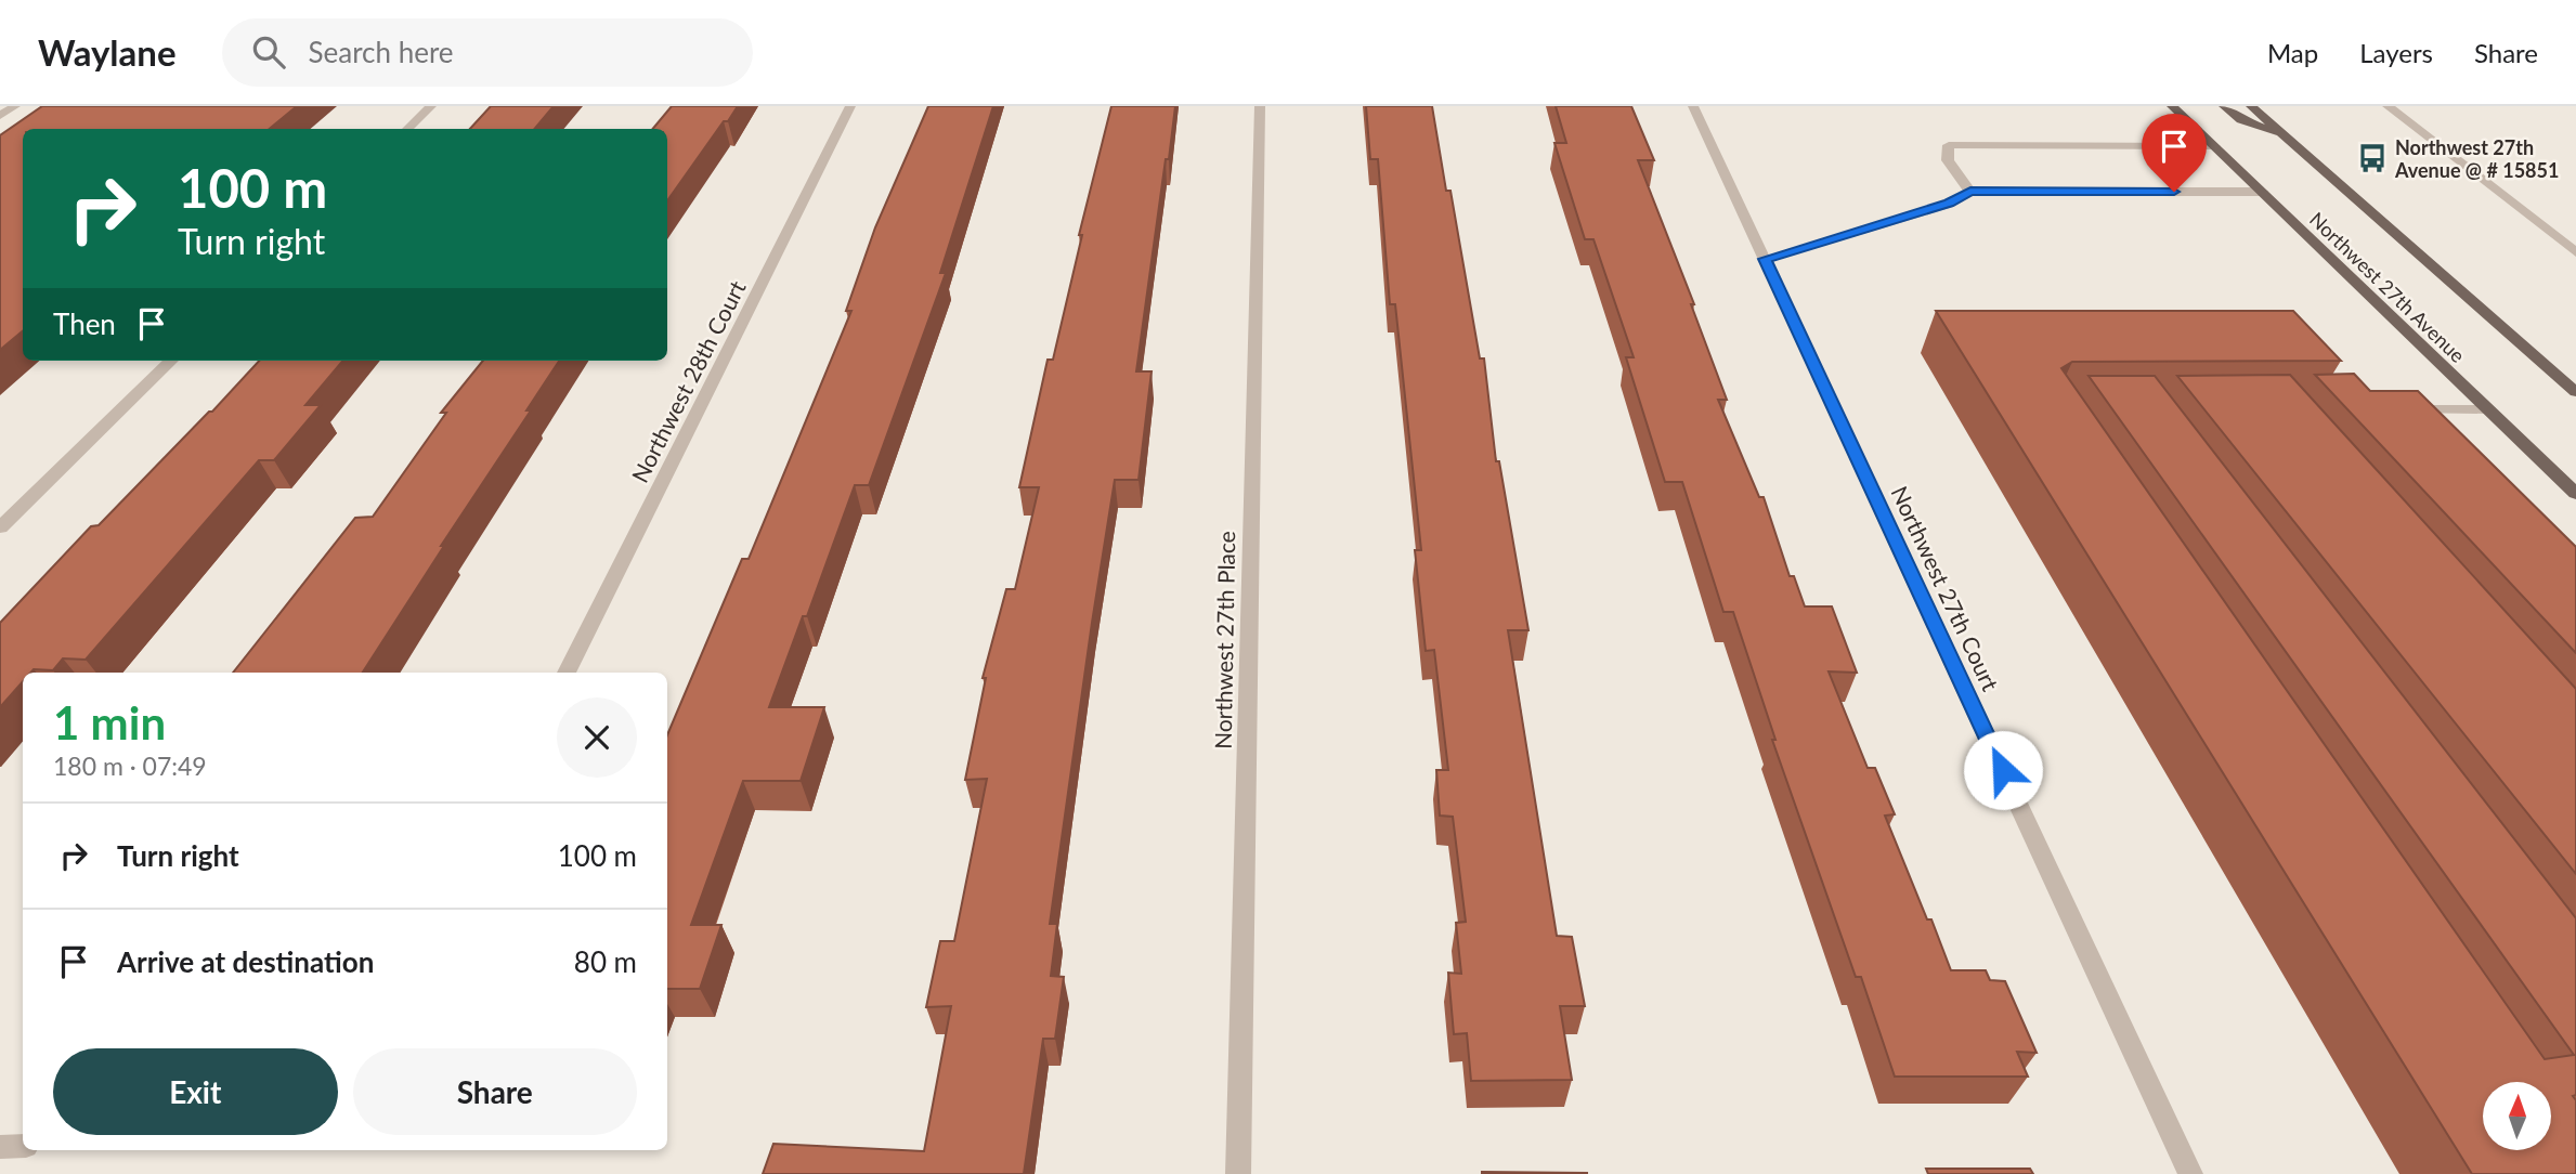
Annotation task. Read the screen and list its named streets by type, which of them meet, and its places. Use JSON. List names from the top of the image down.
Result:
{
  "streets": {
    "main road": ["Northwest 27th Avenue"],
    "street": ["Northwest 28th Court", "Northwest 27th Court", "Northwest 27th Place"]
  },
  "places": {
    "bus stop": ["Northwest 27th Avenue @ # 15851"]
  },
  "north": "top",
  "page": {
    "header": "Waylane",
    "search": "Search here",
    "nav": ["Map", "Layers", "Share"],
    "turn": ["100 m", "Turn right"],
    "then": "Then",
    "heading": ["1 min", "180 m · 07:49"],
    "list": [
      {
        "name": "Turn right",
        "value": "100 m"
      },
      {
        "name": "Arrive at destination",
        "value": "80 m"
      }
    ],
    "buttons": ["Exit", "Share"]
  }
}
